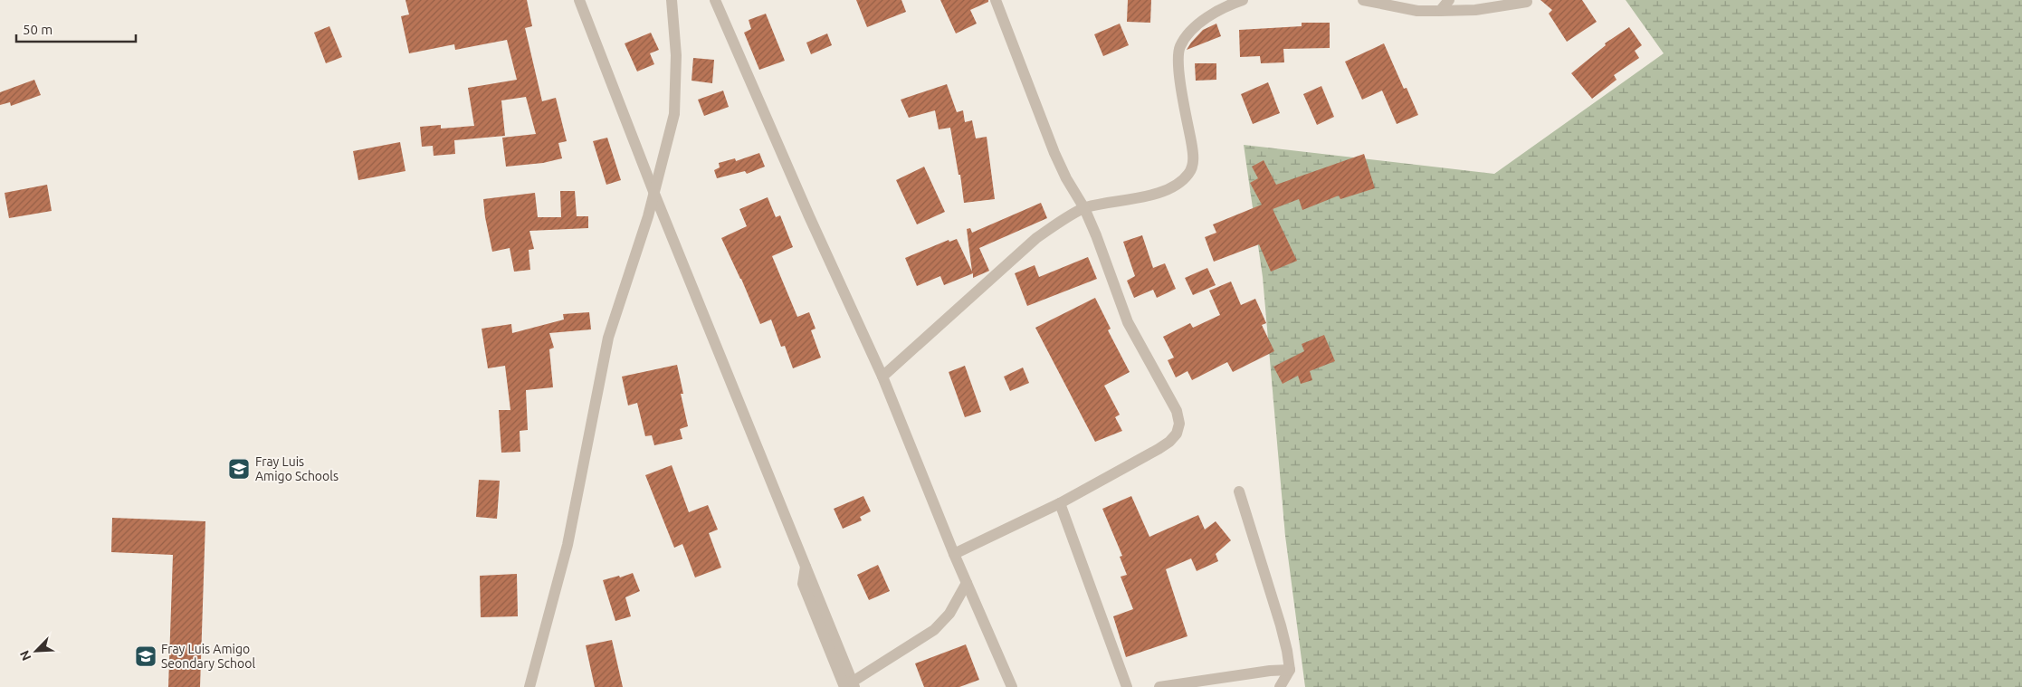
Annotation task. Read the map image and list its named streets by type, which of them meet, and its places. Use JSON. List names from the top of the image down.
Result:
{
  "places": {
    "school or university": ["Fray Luis Amigo Schools", "Fray Luis Amigo Seondary School"]
  },
  "scale_bar": "50 m",
  "north": "bottom left"
}
